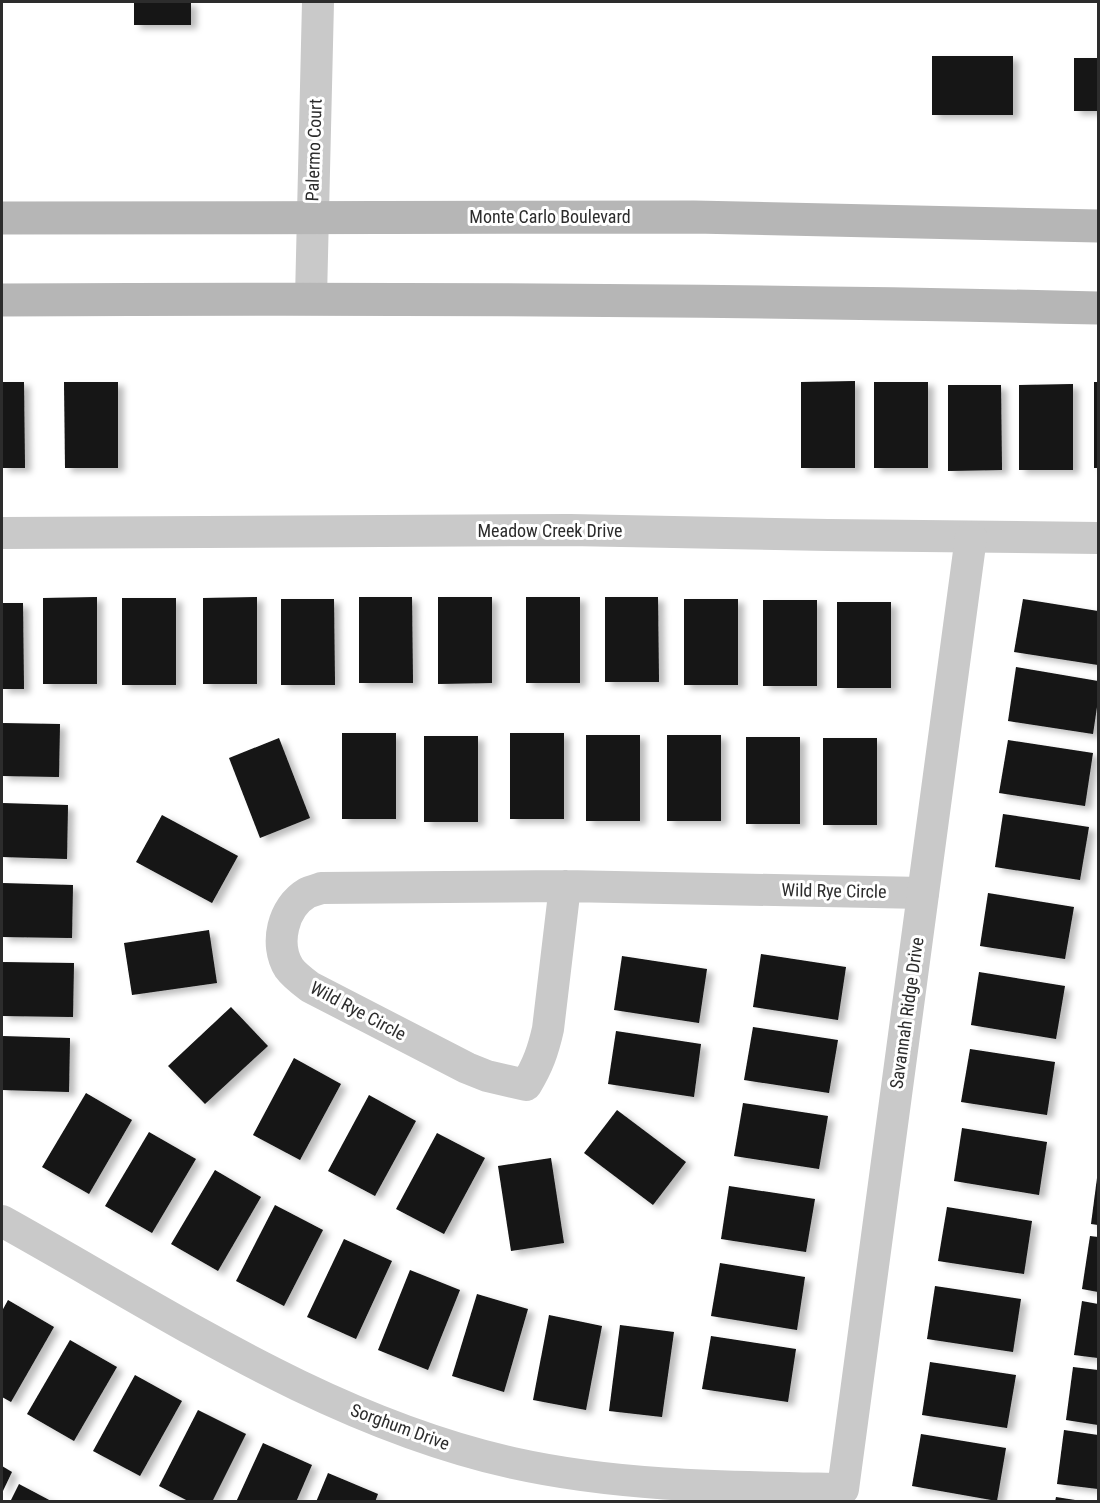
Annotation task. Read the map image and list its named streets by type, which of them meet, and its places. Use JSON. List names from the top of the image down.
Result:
{
  "streets": {
    "main road": ["Monte Carlo Boulevard"],
    "street": [
      "Palermo Court",
      "Meadow Creek Drive",
      "Wild Rye Circle",
      "Savannah Ridge Drive",
      "Sorghum Drive"
    ]
  },
  "crossings": [
    ["Palermo Court", "Monte Carlo Boulevard"],
    ["Meadow Creek Drive", "Savannah Ridge Drive"],
    ["Wild Rye Circle", "Savannah Ridge Drive"],
    ["Savannah Ridge Drive", "Sorghum Drive"]
  ]
}
